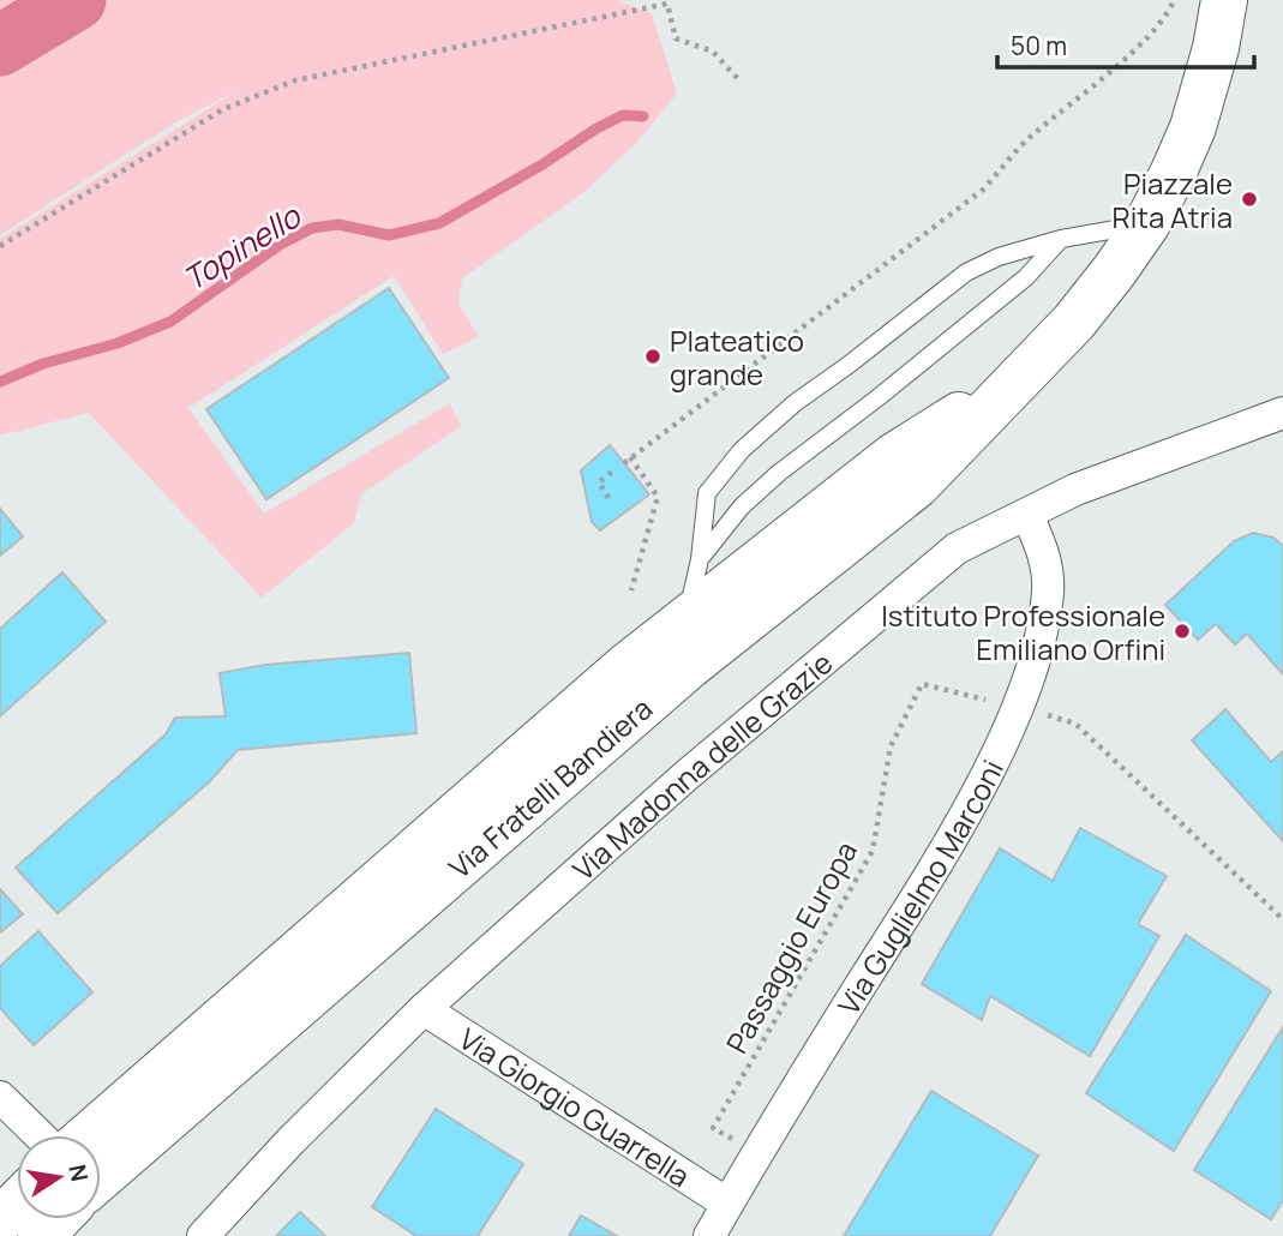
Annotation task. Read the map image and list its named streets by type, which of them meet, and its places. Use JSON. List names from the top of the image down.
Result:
{
  "streets": {
    "main road": ["Via Fratelli Bandiera"],
    "street": ["Via Madonna delle Grazie", "Via Guglielmo Marconi", "Via Giorgio Guarrella"],
    "path": ["Passaggio Europa"]
  },
  "crossings": [
    ["Via Madonna delle Grazie", "Via Guglielmo Marconi"],
    ["Via Madonna delle Grazie", "Via Giorgio Guarrella"],
    ["Via Guglielmo Marconi", "Passaggio Europa"],
    ["Via Guglielmo Marconi", "Via Giorgio Guarrella"]
  ],
  "water": ["Topinello"],
  "places": ["Piazzale Rita Atria", "Plateatico grande", "Istituto Professionale Emiliano Orfini"],
  "scale_bar": "50 m",
  "north": "right"
}
